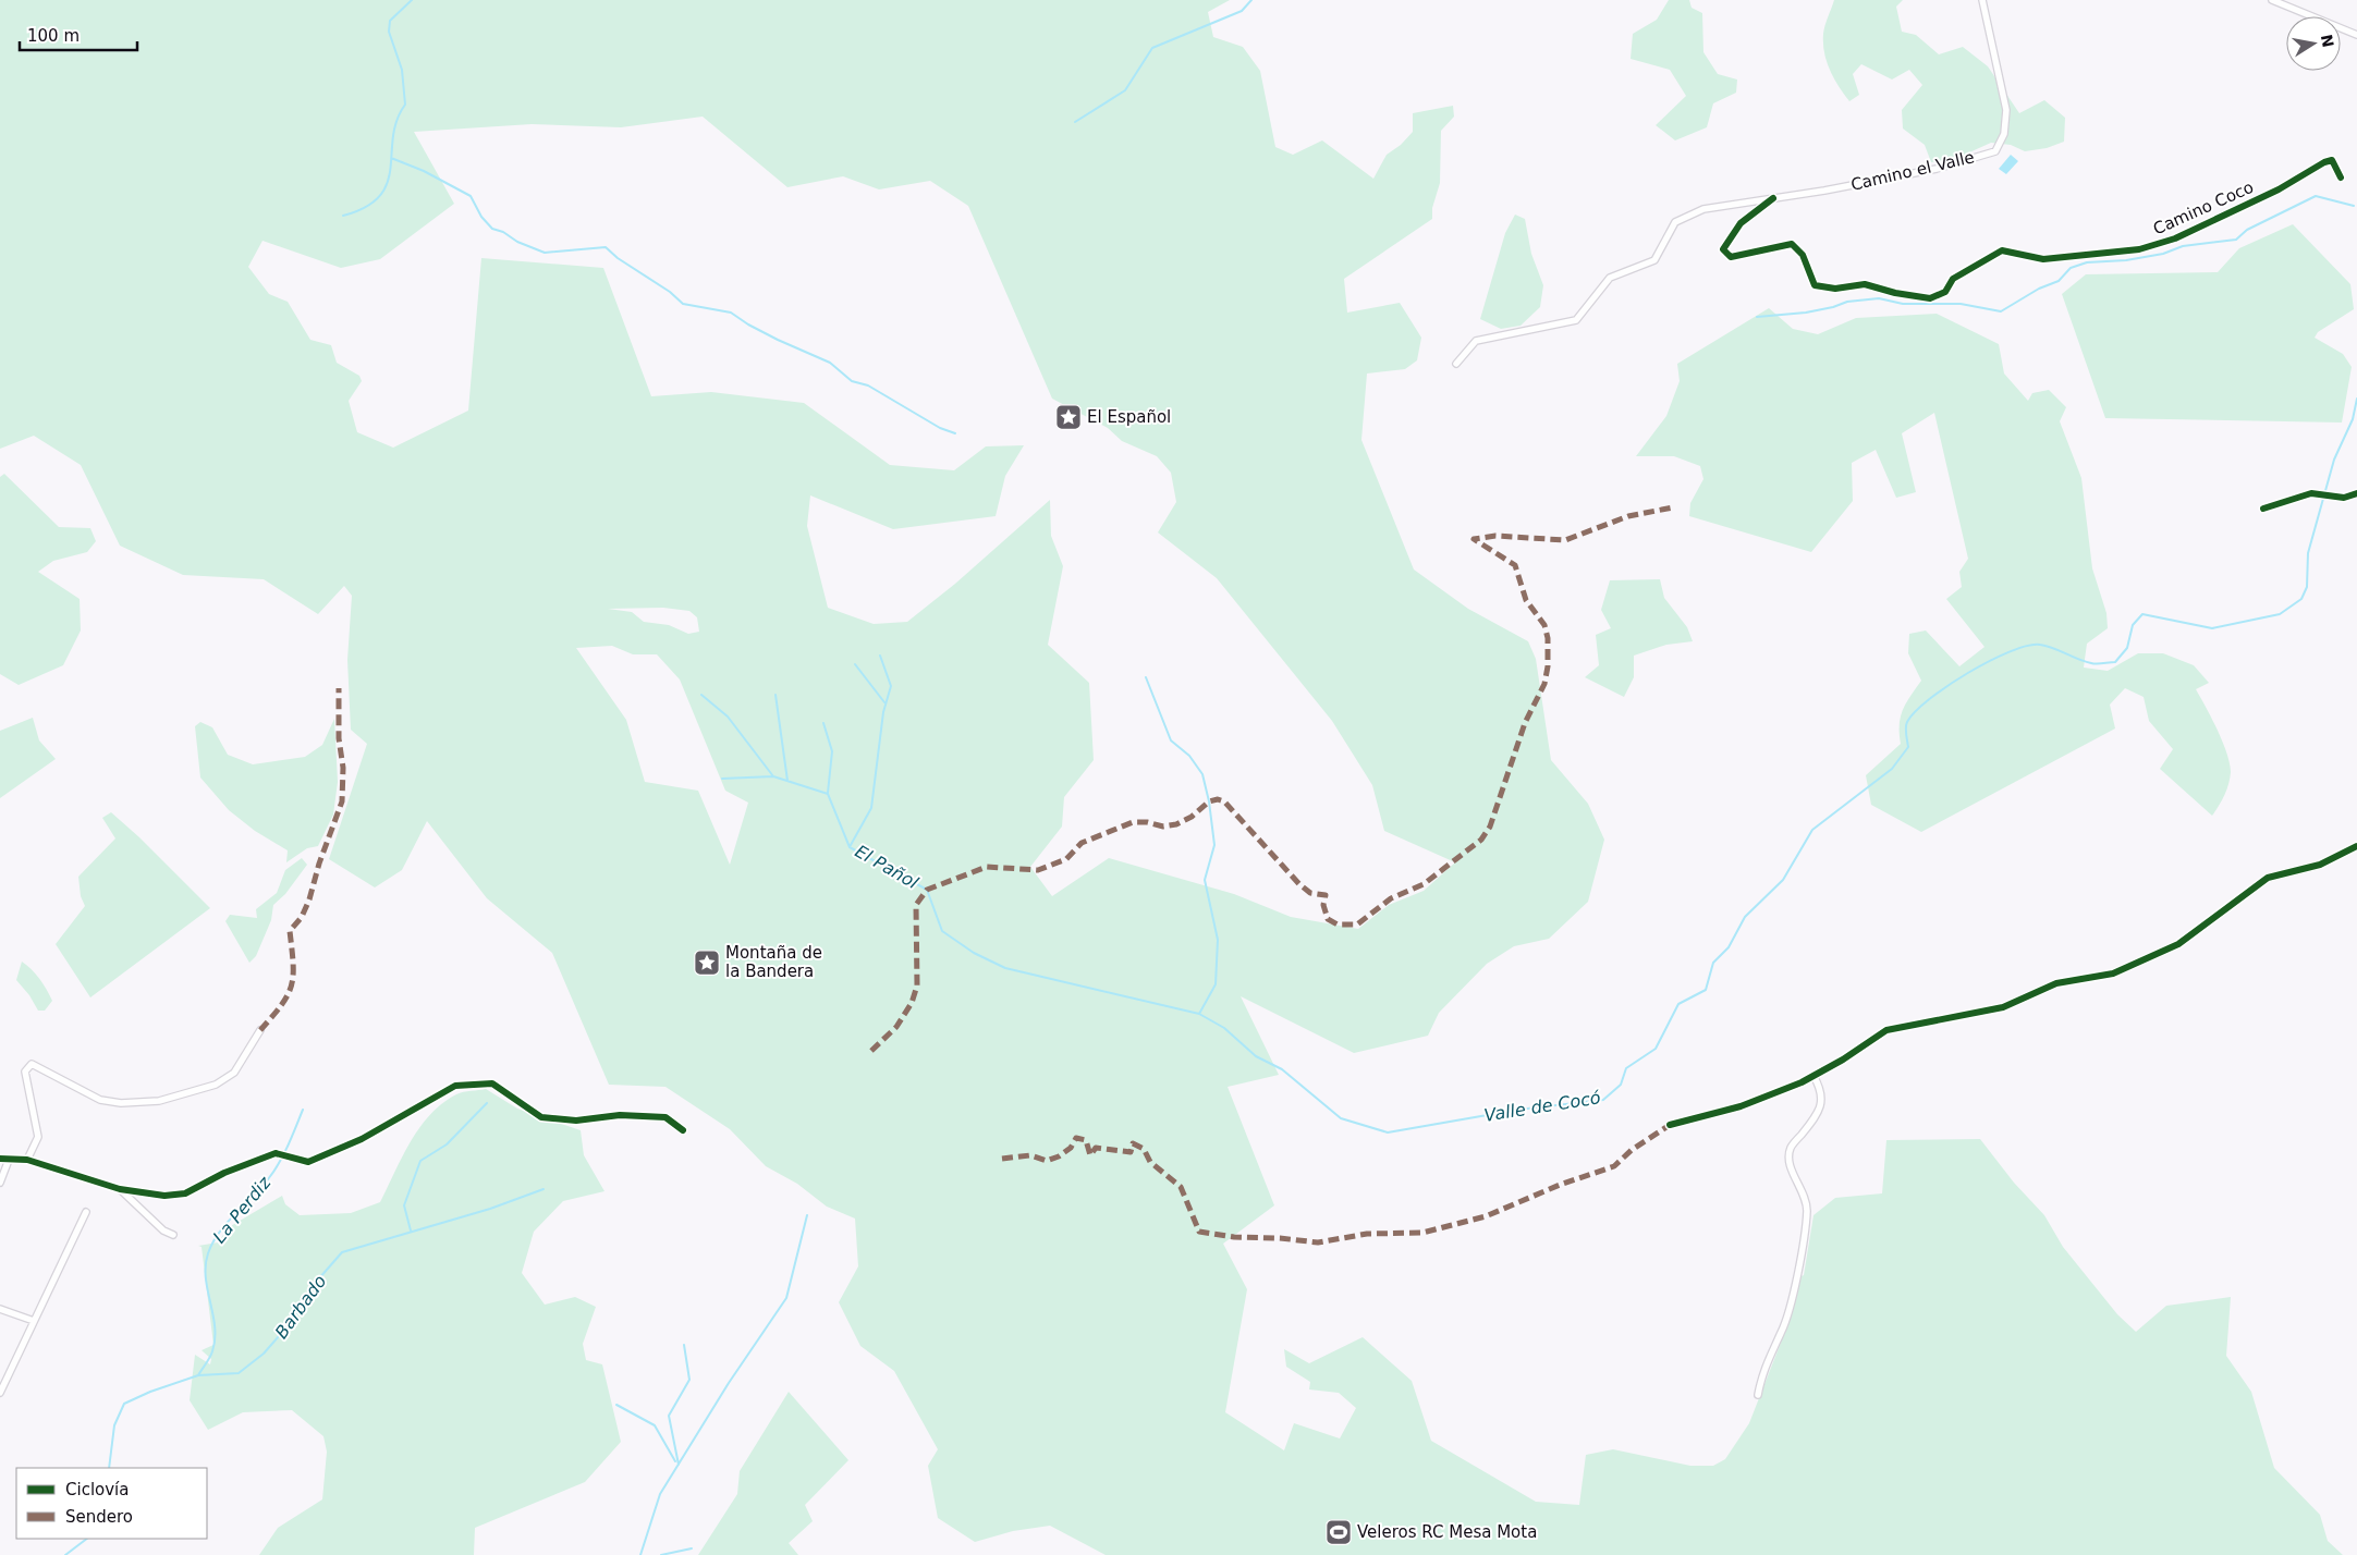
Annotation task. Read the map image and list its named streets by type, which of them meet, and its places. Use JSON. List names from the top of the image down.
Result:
{
  "streets": {
    "street": ["Camino el Valle", "Camino Coco"]
  },
  "crossings": [
    ["Camino el Valle", "Camino Coco"]
  ],
  "water": [
    "El Pañol",
    "Valle de Cocó",
    "La Perdiz",
    "Barbado"
  ],
  "places": {
    "place": ["El Español", "Montaña de la Bandera"],
    "sports": ["Veleros RC Mesa Mota"]
  },
  "legend": ["Ciclovía", "Sendero"],
  "scale_bar": "100 m",
  "north": "right"
}
